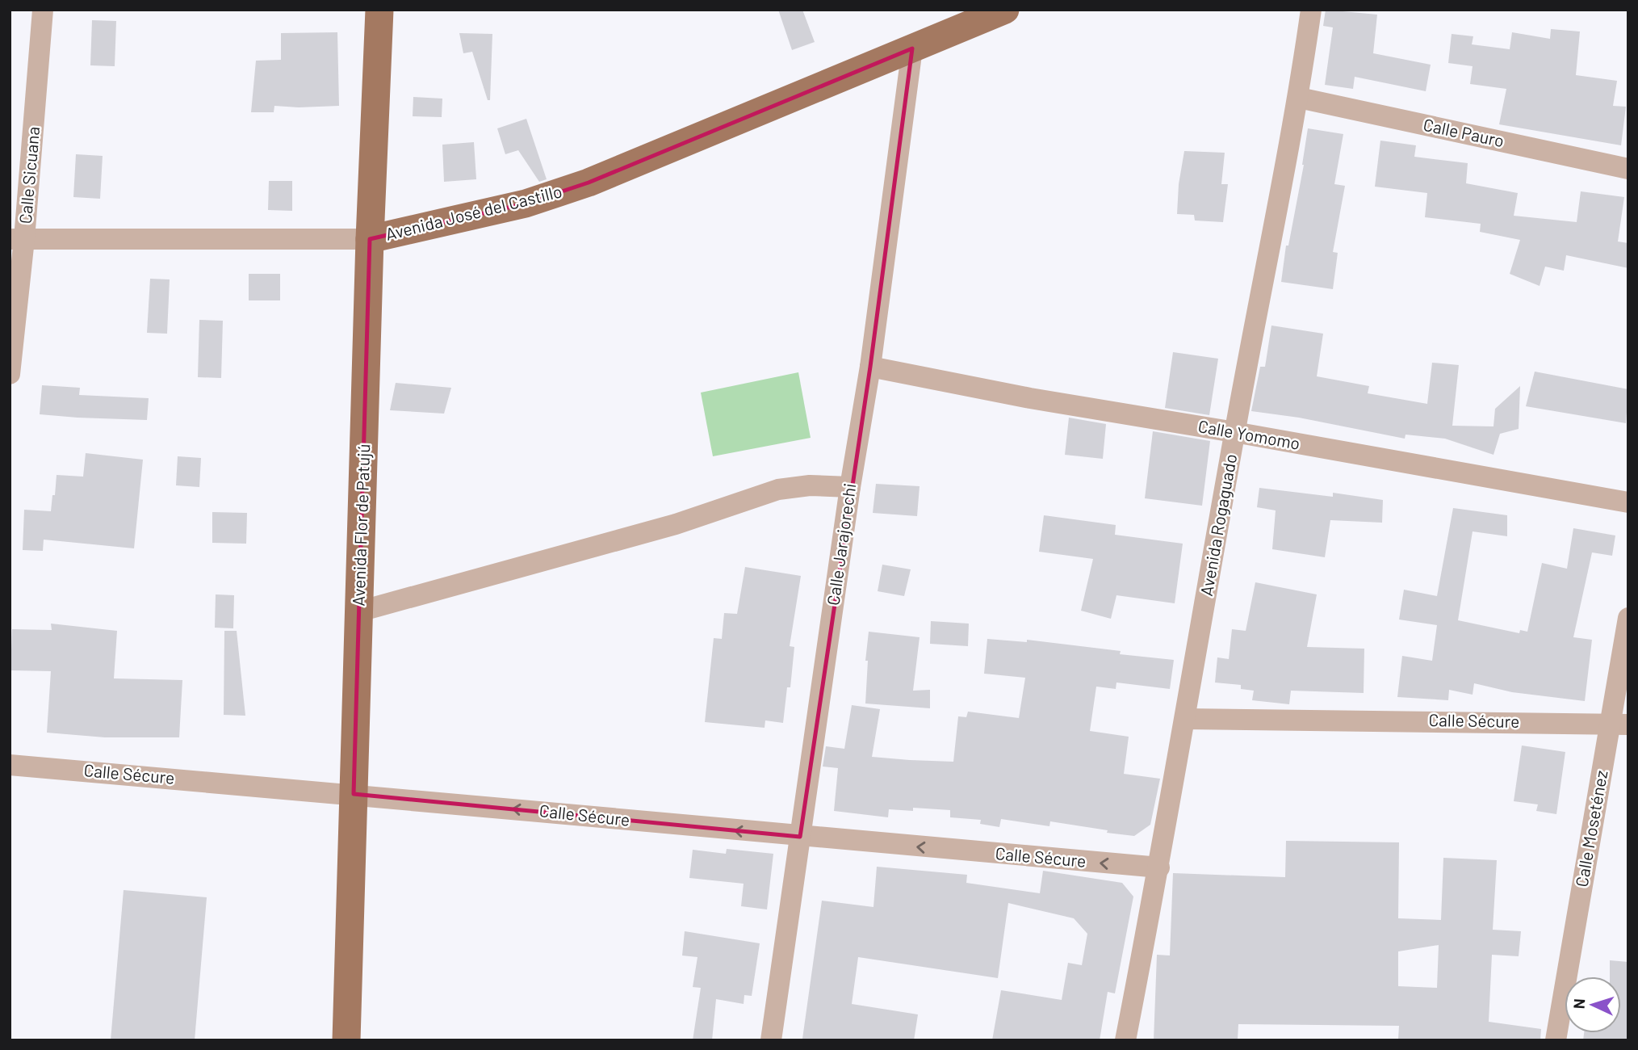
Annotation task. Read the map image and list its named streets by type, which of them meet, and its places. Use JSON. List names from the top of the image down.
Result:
{
  "streets": {
    "main road": ["Avenida José del Castillo", "Avenida Flor de Patujú"],
    "street": [
      "Calle Pauro",
      "Calle Sicuana",
      "Calle Yomomo",
      "Avenida Rogaguado",
      "Calle Jarajorechi",
      "Calle Sécure",
      "Calle Moseténez"
    ]
  },
  "crossings": [
    ["Calle Pauro", "Avenida Rogaguado"],
    ["Calle Sicuana", "Avenida José del Castillo"],
    ["Avenida José del Castillo", "Avenida Flor de Patujú"],
    ["Avenida José del Castillo", "Calle Jarajorechi"],
    ["Calle Yomomo", "Avenida Rogaguado"],
    ["Calle Yomomo", "Calle Jarajorechi"],
    ["Avenida Flor de Patujú", "Calle Sécure"],
    ["Avenida Rogaguado", "Calle Sécure"],
    ["Calle Jarajorechi", "Calle Sécure"],
    ["Calle Sécure", "Calle Moseténez"]
  ],
  "one_way": ["Calle Sécure"],
  "north": "left"
}
